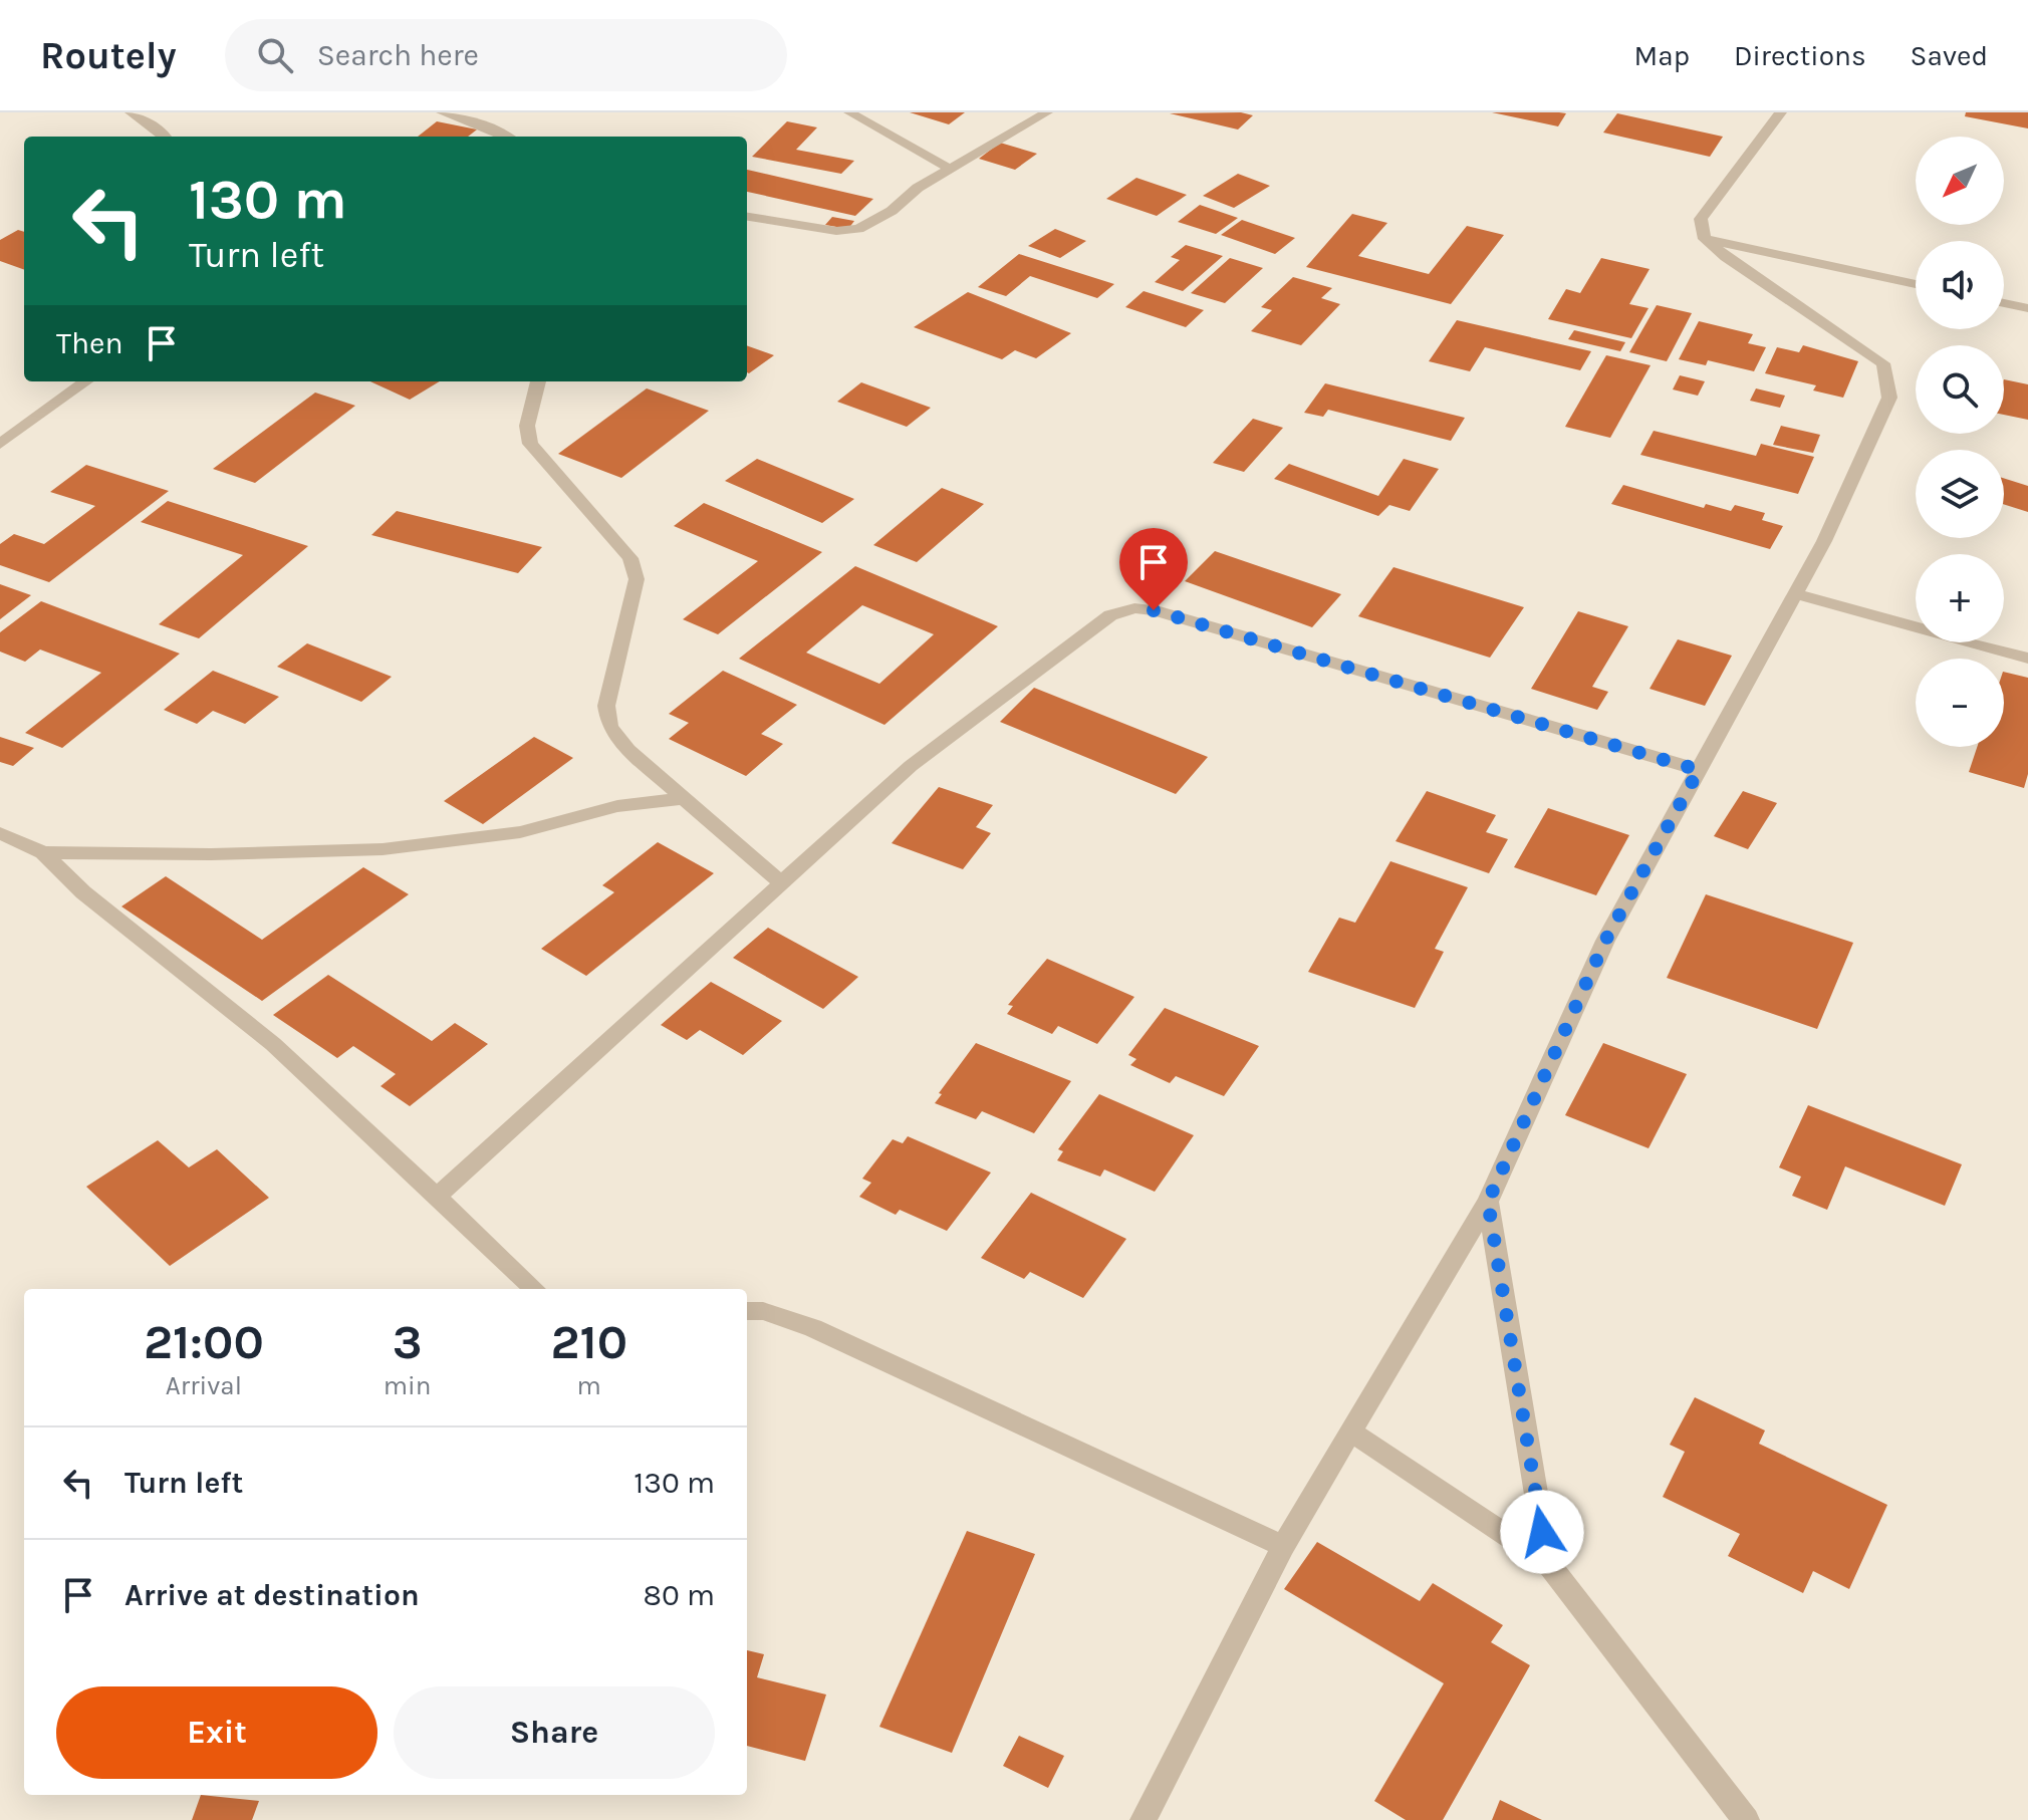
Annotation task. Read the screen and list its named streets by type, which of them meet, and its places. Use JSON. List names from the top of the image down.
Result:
{
  "north": "bottom left",
  "page": {
    "header": "Routely",
    "search": "Search here",
    "nav": ["Map", "Directions", "Saved"],
    "map_buttons": ["+", "−"],
    "turn": ["130 m", "Turn left"],
    "then": "Then",
    "eta": [
      "21:00",
      "Arrival",
      "3",
      "min",
      "210",
      "m"
    ],
    "list": [
      {
        "name": "Turn left",
        "value": "130 m"
      },
      {
        "name": "Arrive at destination",
        "value": "80 m"
      }
    ],
    "buttons": ["Exit", "Share"]
  }
}
